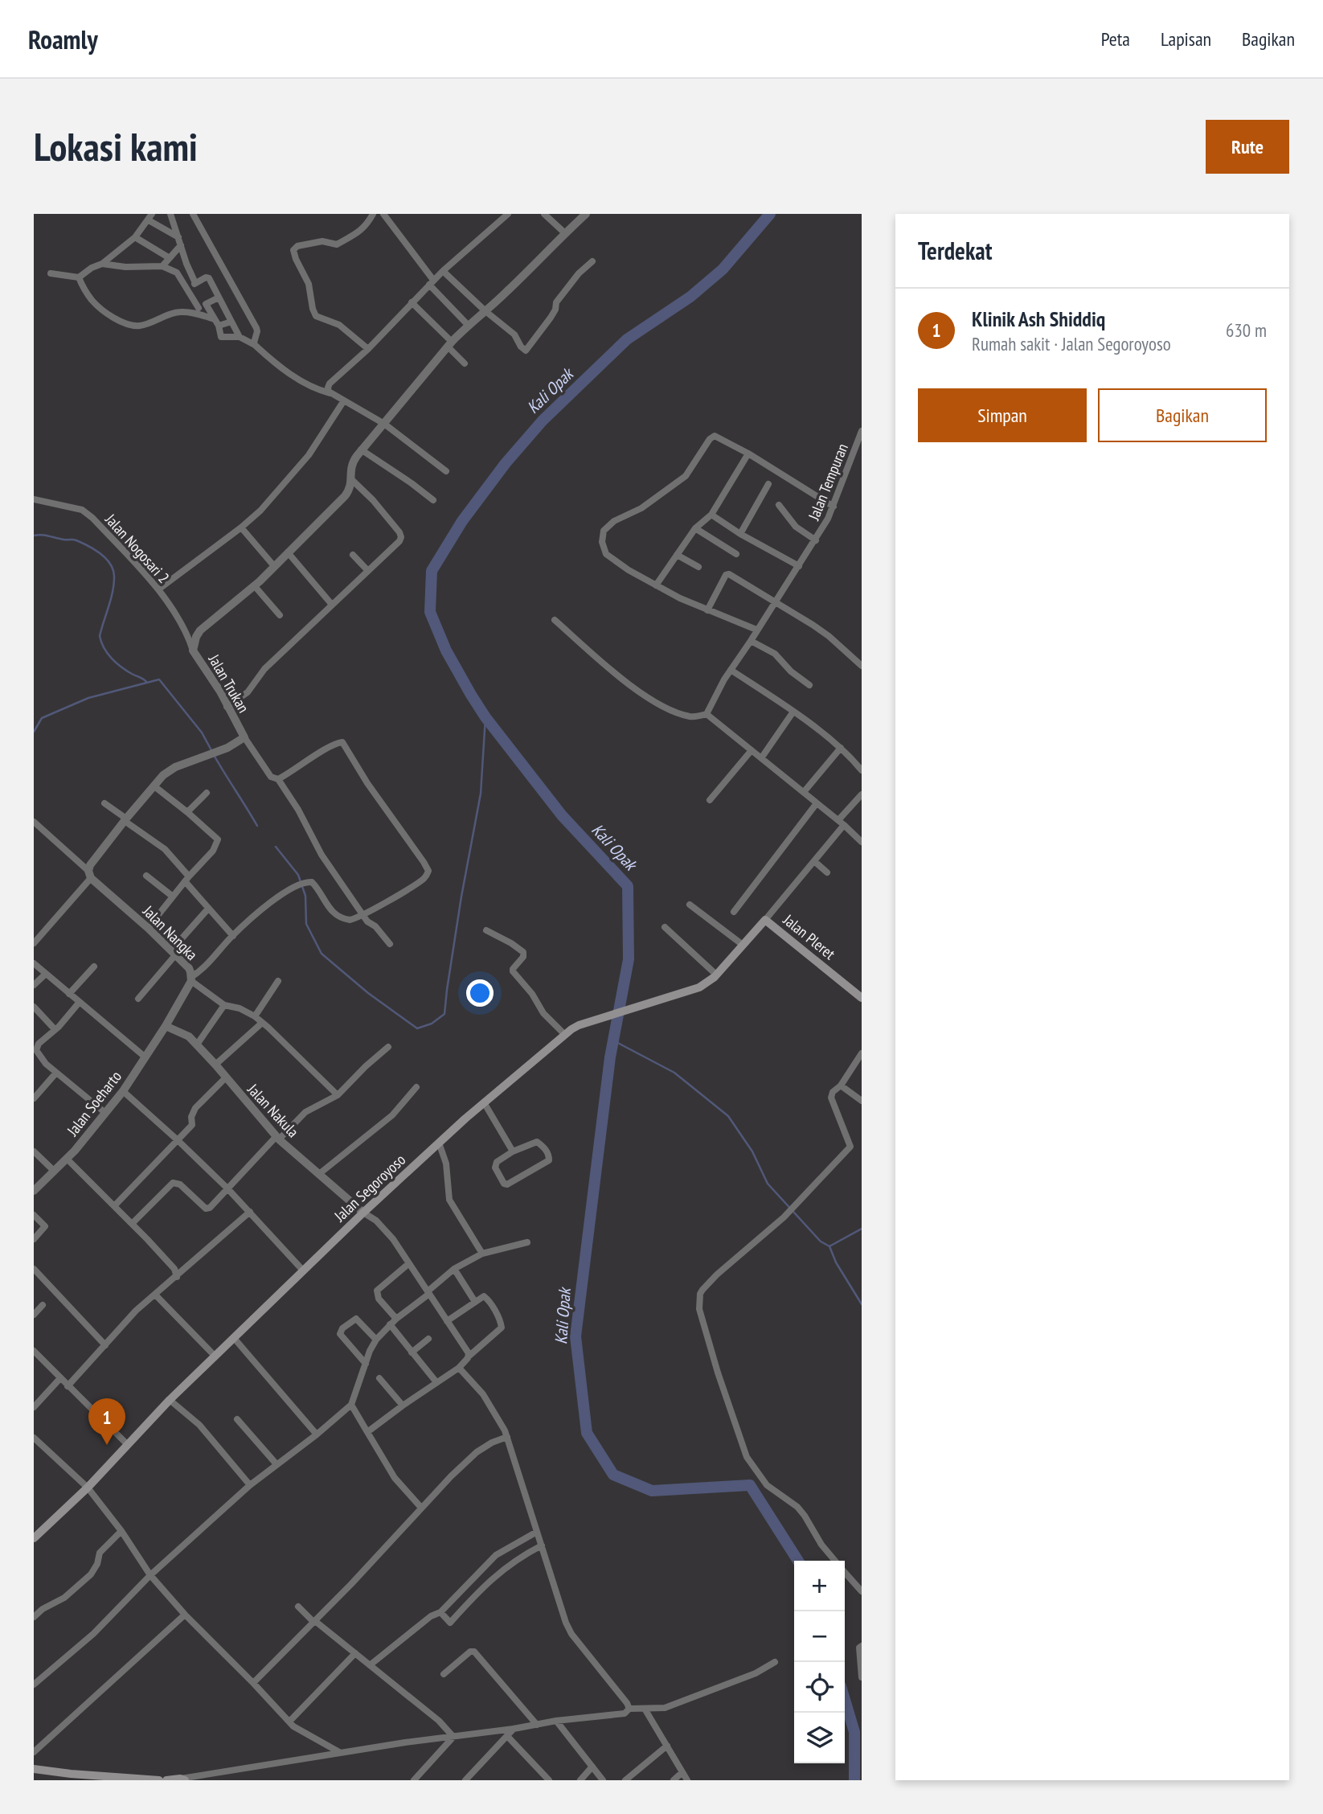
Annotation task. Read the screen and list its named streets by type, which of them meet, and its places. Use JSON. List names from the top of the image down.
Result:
{
  "streets": {
    "main road": ["Jalan Pleret", "Jalan Segoroyoso"],
    "street": [
      "Jalan Tempuran",
      "Jalan Nogosari 2",
      "Jalan Trukan",
      "Jalan Nangka",
      "Jalan Soeharto",
      "Jalan Nakula"
    ]
  },
  "crossings": [
    ["Jalan Nogosari 2", "Jalan Trukan"],
    ["Jalan Trukan", "Jalan Nangka"],
    ["Jalan Nangka", "Jalan Soeharto"],
    ["Jalan Nangka", "Jalan Nakula"],
    ["Jalan Pleret", "Jalan Segoroyoso"],
    ["Jalan Soeharto", "Jalan Nakula"],
    ["Jalan Nakula", "Jalan Segoroyoso"]
  ],
  "water": ["Kali Opak"],
  "page": {
    "header": "Roamly",
    "nav": ["Peta", "Lapisan", "Bagikan"],
    "buttons": [
      "Rute",
      ["Simpan", "Bagikan"]
    ],
    "title": "Lokasi kami",
    "heading": "Terdekat",
    "list": [
      {
        "mark": "1",
        "name": "Klinik Ash Shiddiq",
        "note": "Rumah sakit · Jalan Segoroyoso",
        "value": "630 m"
      }
    ],
    "pins": "1",
    "map_buttons": ["+", "−"]
  }
}
